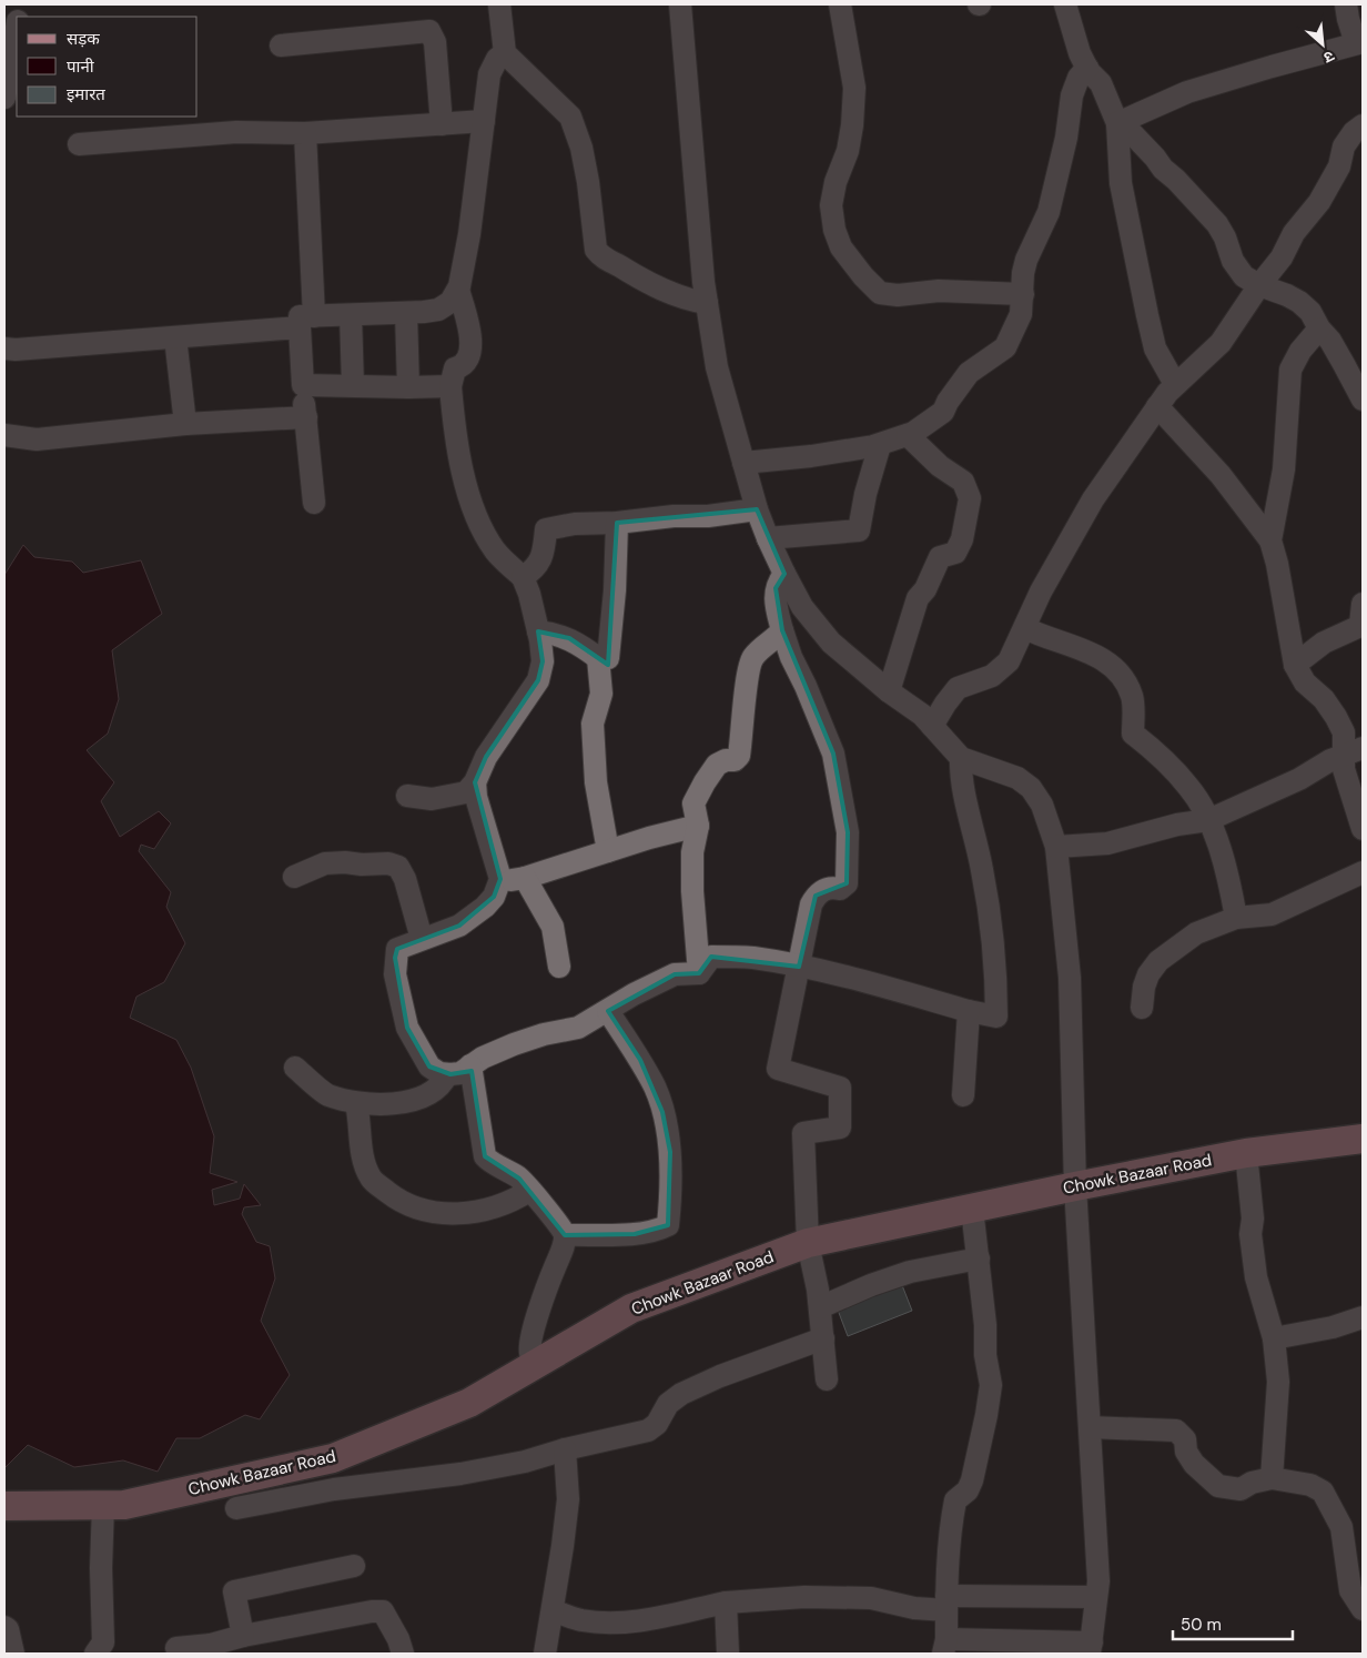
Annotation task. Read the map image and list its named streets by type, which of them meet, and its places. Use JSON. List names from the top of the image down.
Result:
{
  "streets": {
    "main road": ["Chowk Bazaar Road"]
  },
  "legend": ["सड़क", "पानी", "इमारत"],
  "scale_bar": "50 m",
  "north": "bottom right"
}
